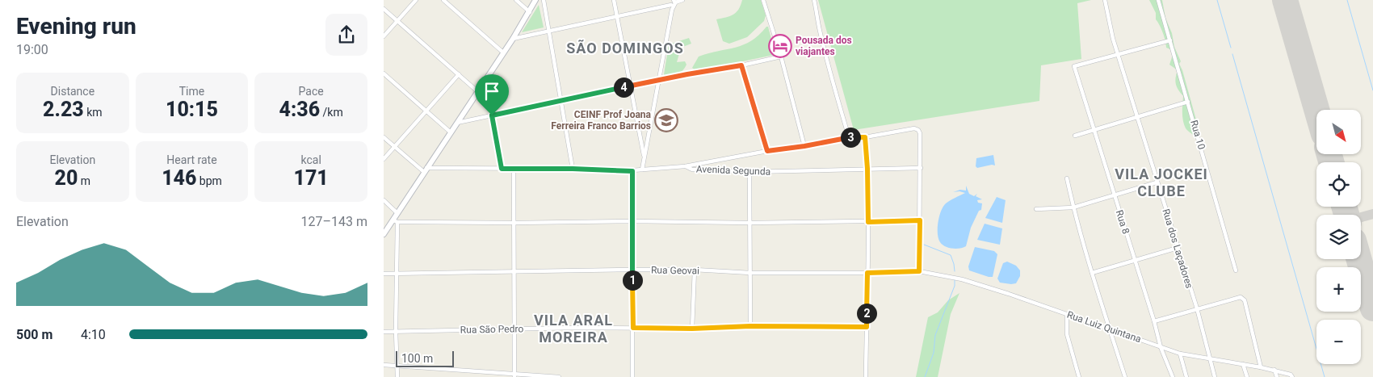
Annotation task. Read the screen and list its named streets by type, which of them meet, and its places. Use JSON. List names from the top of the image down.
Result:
{
  "streets": {
    "street": [
      "Rua 10",
      "Avenida Segunda",
      "Rua 8",
      "Rua dos Laçadores",
      "Rua Geovai",
      "Rua Luiz Quintana",
      "Rua São Pedro"
    ]
  },
  "crossings": [
    ["Rua 8", "Rua dos Laçadores"],
    ["Rua 8", "Rua Luiz Quintana"],
    ["Rua dos Laçadores", "Rua Luiz Quintana"],
    ["Rua Geovai", "Rua Luiz Quintana"]
  ],
  "districts": ["SÃO DOMINGOS", "VILA JOCKEI CLUBE", "VILA ARAL MOREIRA"],
  "places": {
    "hotel": ["Pousada dos viajantes"],
    "school or university": ["CEINF Prof Joana Ferreira Franco Barrios"]
  },
  "scale_bar": "100 m",
  "north": "bottom right",
  "page": {
    "heading": ["Evening run", "19:00"],
    "stats": [
      ["Distance", "2.23 km"],
      ["Time", "10:15"],
      ["Pace", "4:36 /km"],
      ["Elevation", "20 m"],
      ["Heart rate", "146 bpm"],
      ["kcal", "171"]
    ],
    "pins": [
      "4",
      "3",
      "1",
      "2"
    ],
    "map_buttons": ["+", "−"],
    "chart": ["Elevation", "127–143 m"],
    "list": [
      {
        "name": "500 m",
        "note": "4:10"
      }
    ],
    "scale": "100 m"
  }
}
